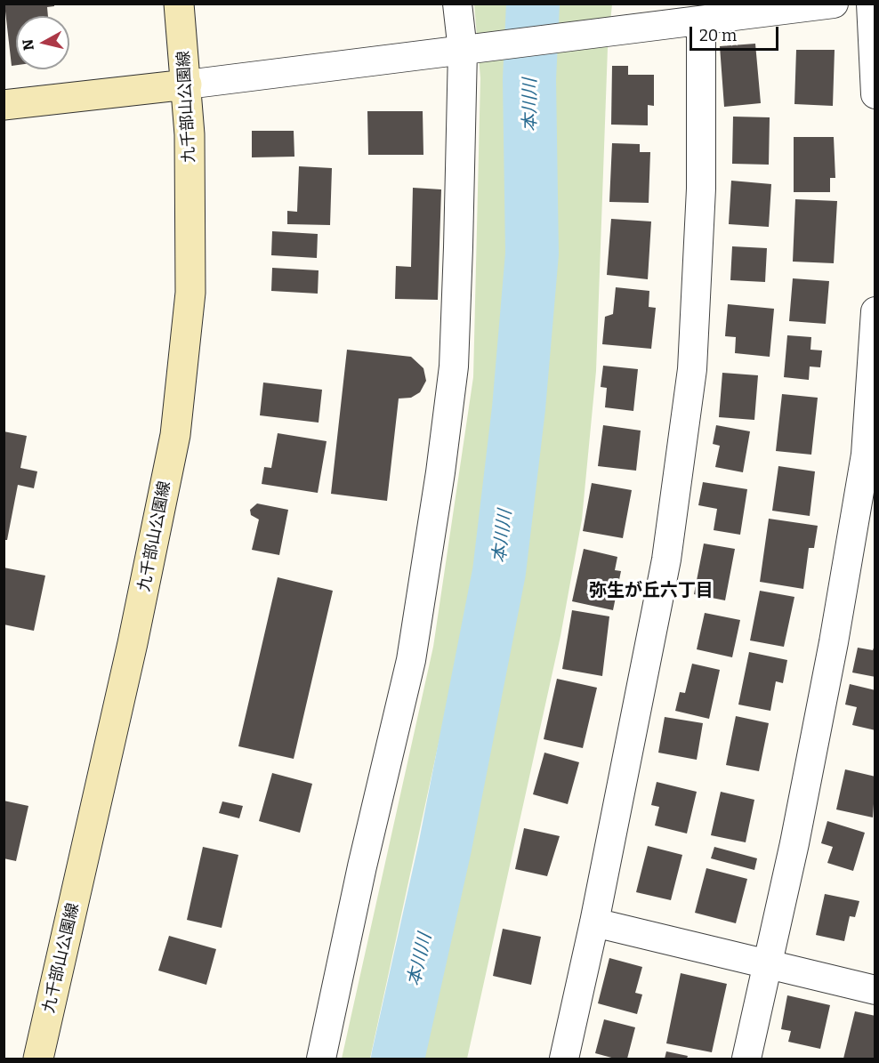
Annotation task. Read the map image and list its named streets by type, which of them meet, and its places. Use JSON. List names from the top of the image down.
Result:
{
  "streets": {
    "main road": ["九千部山公園線"]
  },
  "districts": ["弥生が丘六丁目"],
  "water": ["本川川"],
  "scale_bar": "20 m",
  "north": "left"
}
